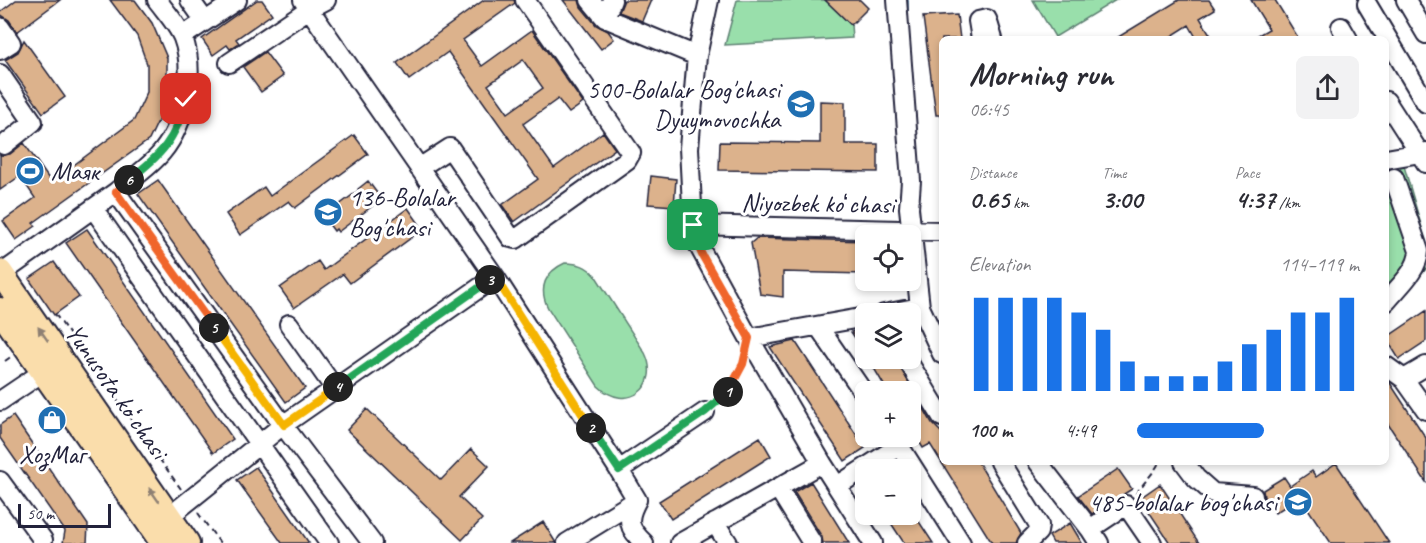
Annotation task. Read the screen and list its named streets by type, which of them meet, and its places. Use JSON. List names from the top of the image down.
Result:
{
  "streets": {
    "main road": ["Yunusota koʻchasi"],
    "street": ["Niyozbek koʻchasi"]
  },
  "places": {
    "school or university": ["500-Bolalar Bog'chasi Dyuymovochka", "136-Bolalar Bog'chasi", "485-bolalar bog'chasi"],
    "sports": ["Маяк"],
    "shop": ["ХозМаг"]
  },
  "scale_bar": "50 m",
  "page": {
    "heading": ["Morning run", "06:45"],
    "stats": [
      ["Distance", "0.65 km"],
      ["Time", "3:00"],
      ["Pace", "4:37 /km"]
    ],
    "pins": [
      "6",
      "3",
      "5",
      "4",
      "1",
      "2"
    ],
    "map_buttons": ["+", "−"],
    "chart": ["Elevation", "114–119 m"],
    "list": [
      {
        "name": "100 m",
        "note": "4:49"
      }
    ],
    "scale": "50 m"
  }
}
